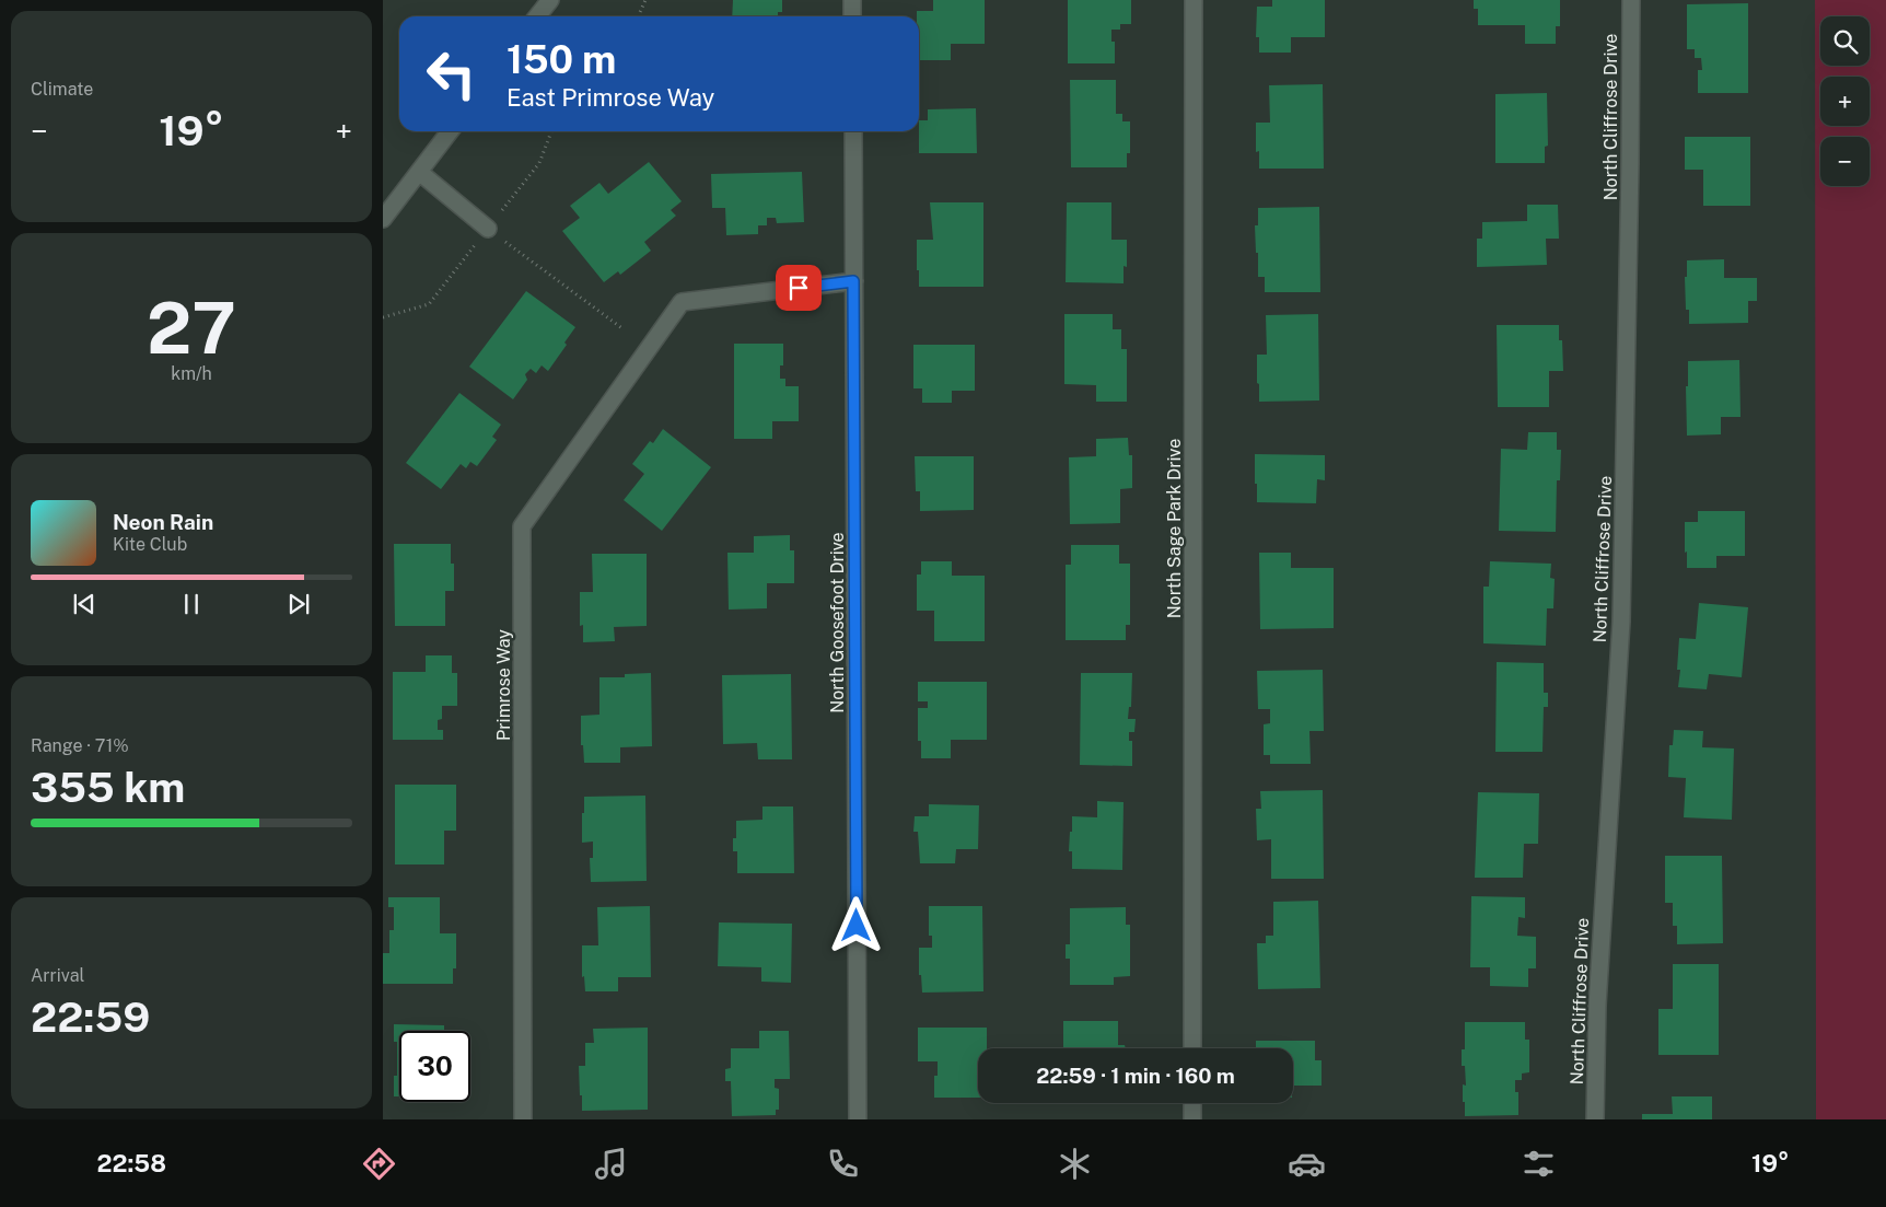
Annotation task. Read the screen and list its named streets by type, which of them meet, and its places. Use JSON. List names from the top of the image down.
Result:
{
  "streets": {
    "street": [
      "North Cliffrose Drive",
      "North Sage Park Drive",
      "North Goosefoot Drive",
      "Primrose Way"
    ]
  },
  "crossings": [
    ["North Goosefoot Drive", "Primrose Way"]
  ],
  "page": {
    "tile": [
      "Climate",
      ["27", "km/h"],
      ["Range · 71%", "355 km"],
      ["Arrival", "22:59"]
    ],
    "map_buttons": ["+", "−"],
    "turn": ["150 m", "East Primrose Way"],
    "heat": ["−", "19°", "+"],
    "song": ["Neon Rain", "Kite Club"],
    "limit": "30",
    "trip": "22:59 · 1 min · 160 m",
    "tabs": ["22:58", "19°"]
  }
}
